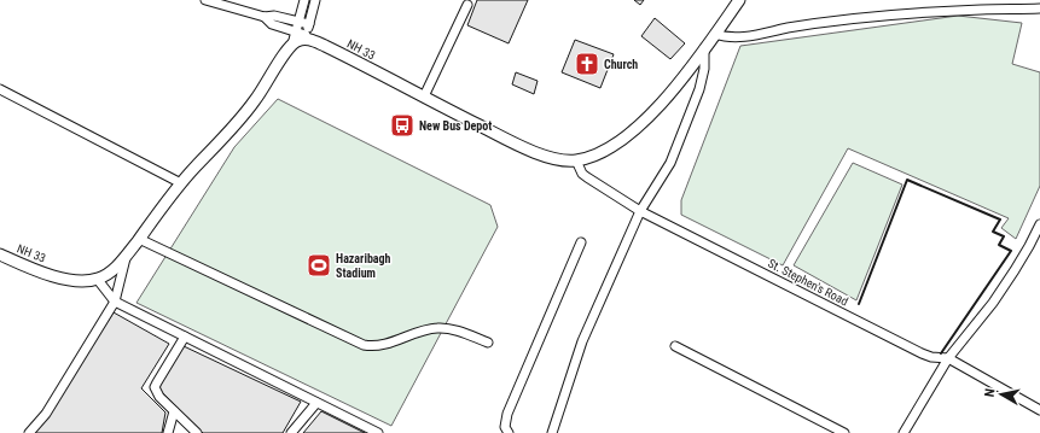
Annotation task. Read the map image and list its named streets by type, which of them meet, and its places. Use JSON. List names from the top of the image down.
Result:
{
  "streets": {
    "main road": ["NH 33"],
    "street": ["St. Stephen's Road"]
  },
  "crossings": [
    ["NH 33", "St. Stephen's Road"]
  ],
  "places": {
    "church": ["Church"],
    "bus stop": ["New Bus Depot"],
    "sports": ["Hazaribagh Stadium"]
  },
  "north": "left"
}
